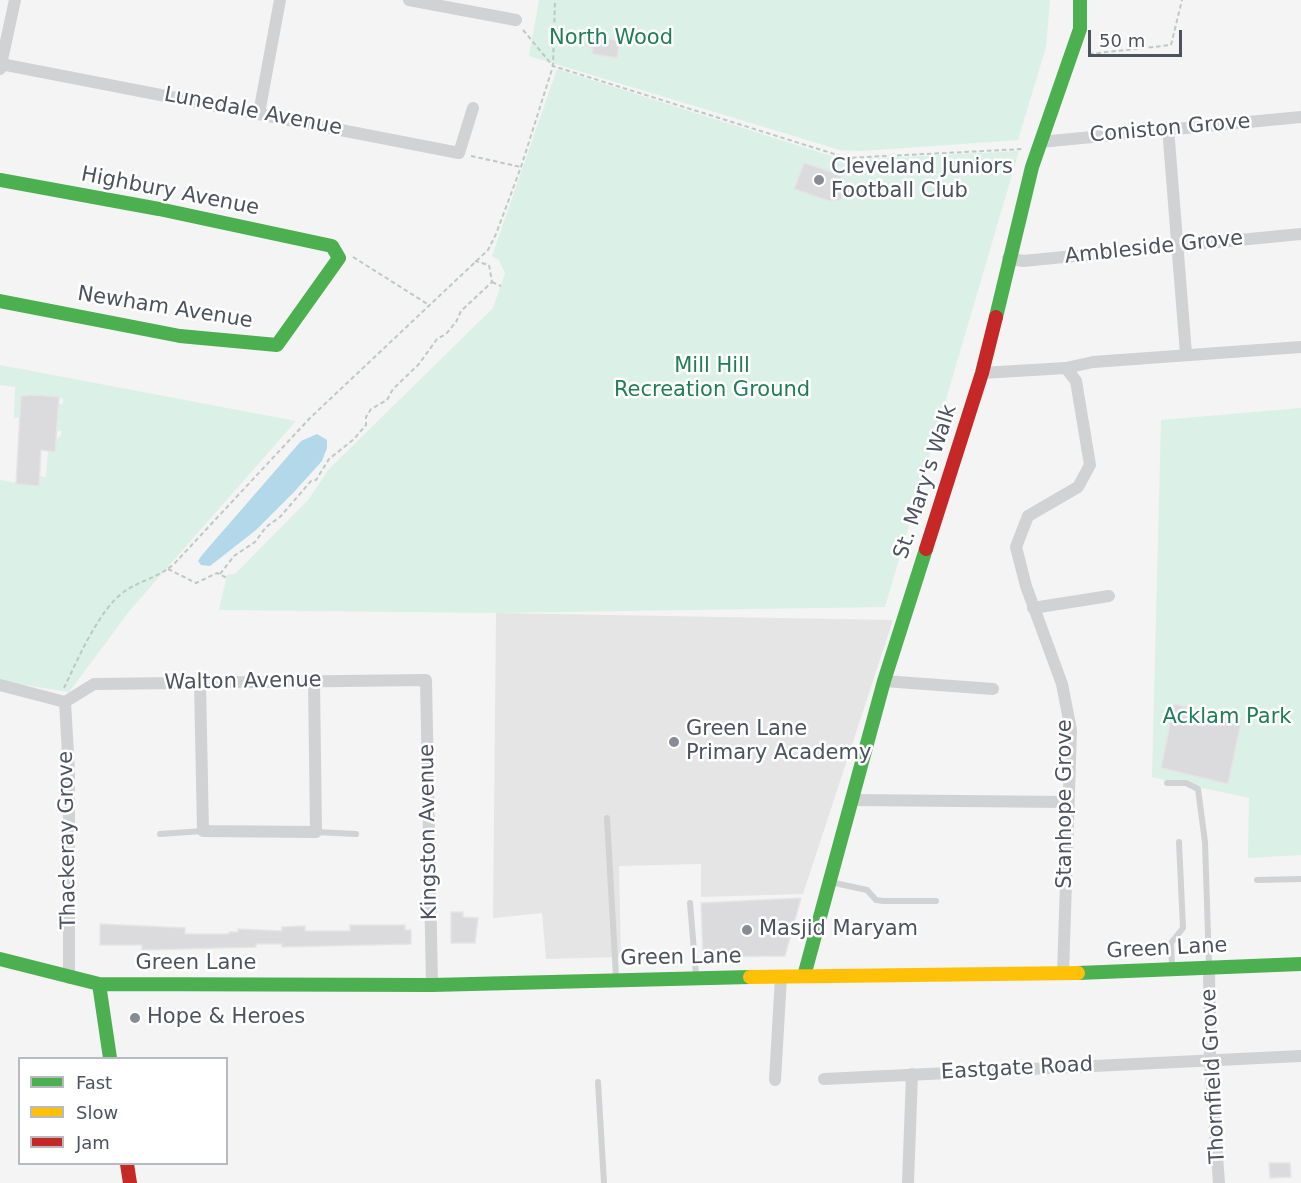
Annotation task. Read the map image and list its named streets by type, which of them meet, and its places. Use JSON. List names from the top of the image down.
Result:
{
  "streets": {
    "street": [
      "Lunedale Avenue",
      "Coniston Grove",
      "Highbury Avenue",
      "Ambleside Grove",
      "Newham Avenue",
      "St. Mary's Walk",
      "Walton Avenue",
      "Stanhope Grove",
      "Kingston Avenue",
      "Thackeray Grove",
      "Green Lane",
      "Eastgate Road",
      "Thornfield Grove"
    ]
  },
  "crossings": [
    ["Coniston Grove", "St. Mary's Walk"],
    ["Highbury Avenue", "Newham Avenue"],
    ["Ambleside Grove", "St. Mary's Walk"],
    ["St. Mary's Walk", "Green Lane"],
    ["Walton Avenue", "Kingston Avenue"],
    ["Walton Avenue", "Thackeray Grove"],
    ["Stanhope Grove", "Green Lane"],
    ["Kingston Avenue", "Green Lane"],
    ["Thackeray Grove", "Green Lane"],
    ["Green Lane", "Thornfield Grove"],
    ["Eastgate Road", "Thornfield Grove"]
  ],
  "parks": ["North Wood", "Mill Hill Recreation Ground", "Acklam Park"],
  "places": [
    "Cleveland Juniors Football Club",
    "Green Lane Primary Academy",
    "Masjid Maryam",
    "Hope & Heroes"
  ],
  "legend": ["Fast", "Slow", "Jam"],
  "scale_bar": "50 m"
}
